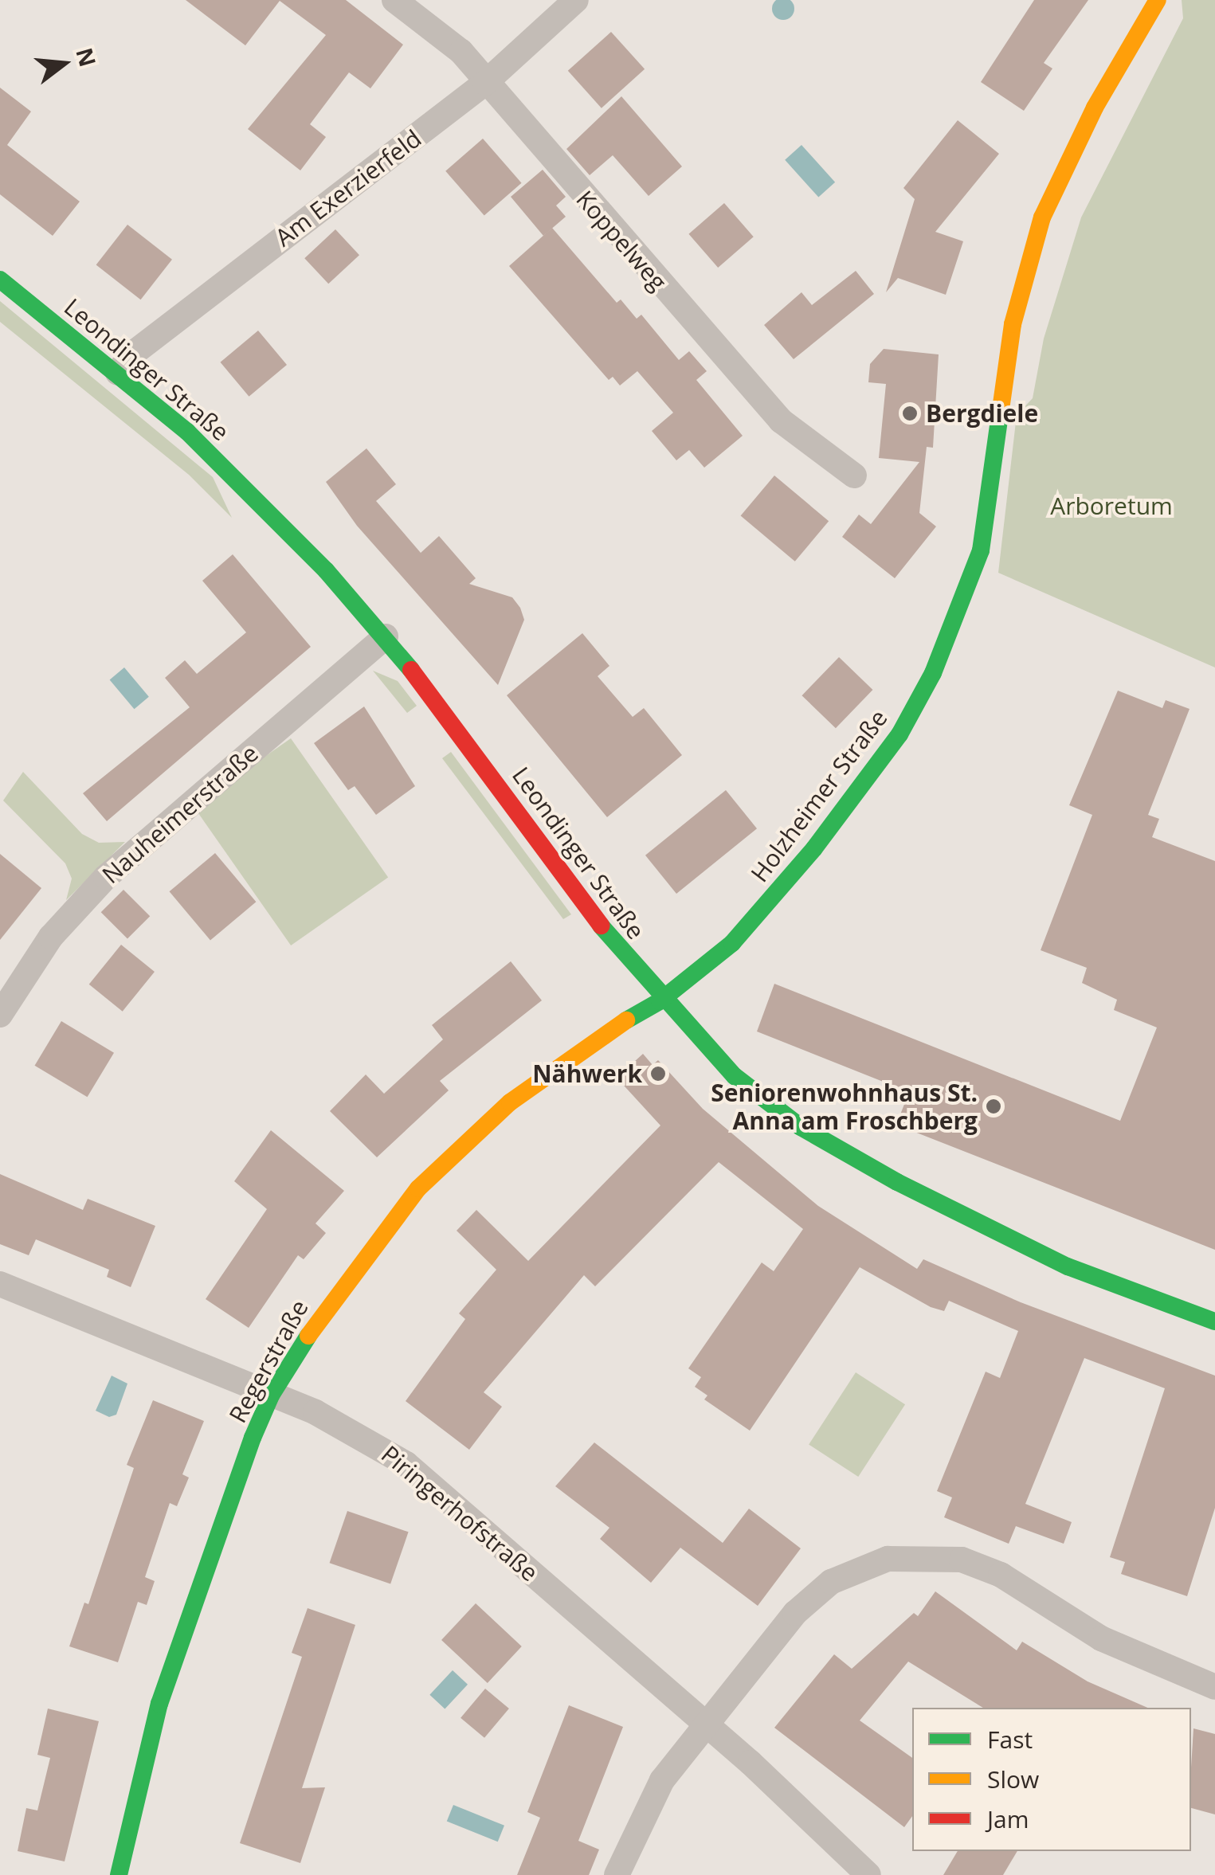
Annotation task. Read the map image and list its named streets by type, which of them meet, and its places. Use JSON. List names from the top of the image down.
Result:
{
  "streets": {
    "street": [
      "Am Exerzierfeld",
      "Koppelweg",
      "Leondinger Straße",
      "Holzheimer Straße",
      "Nauheimerstraße",
      "Regerstraße",
      "Piringerhofstraße"
    ]
  },
  "crossings": [
    ["Am Exerzierfeld", "Koppelweg"],
    ["Am Exerzierfeld", "Leondinger Straße"],
    ["Leondinger Straße", "Holzheimer Straße"],
    ["Leondinger Straße", "Nauheimerstraße"],
    ["Leondinger Straße", "Regerstraße"],
    ["Holzheimer Straße", "Regerstraße"],
    ["Regerstraße", "Piringerhofstraße"]
  ],
  "parks": ["Arboretum"],
  "places": ["Bergdiele", "Nähwerk", "Seniorenwohnhaus St. Anna am Froschberg"],
  "legend": ["Fast", "Slow", "Jam"],
  "north": "right"
}
